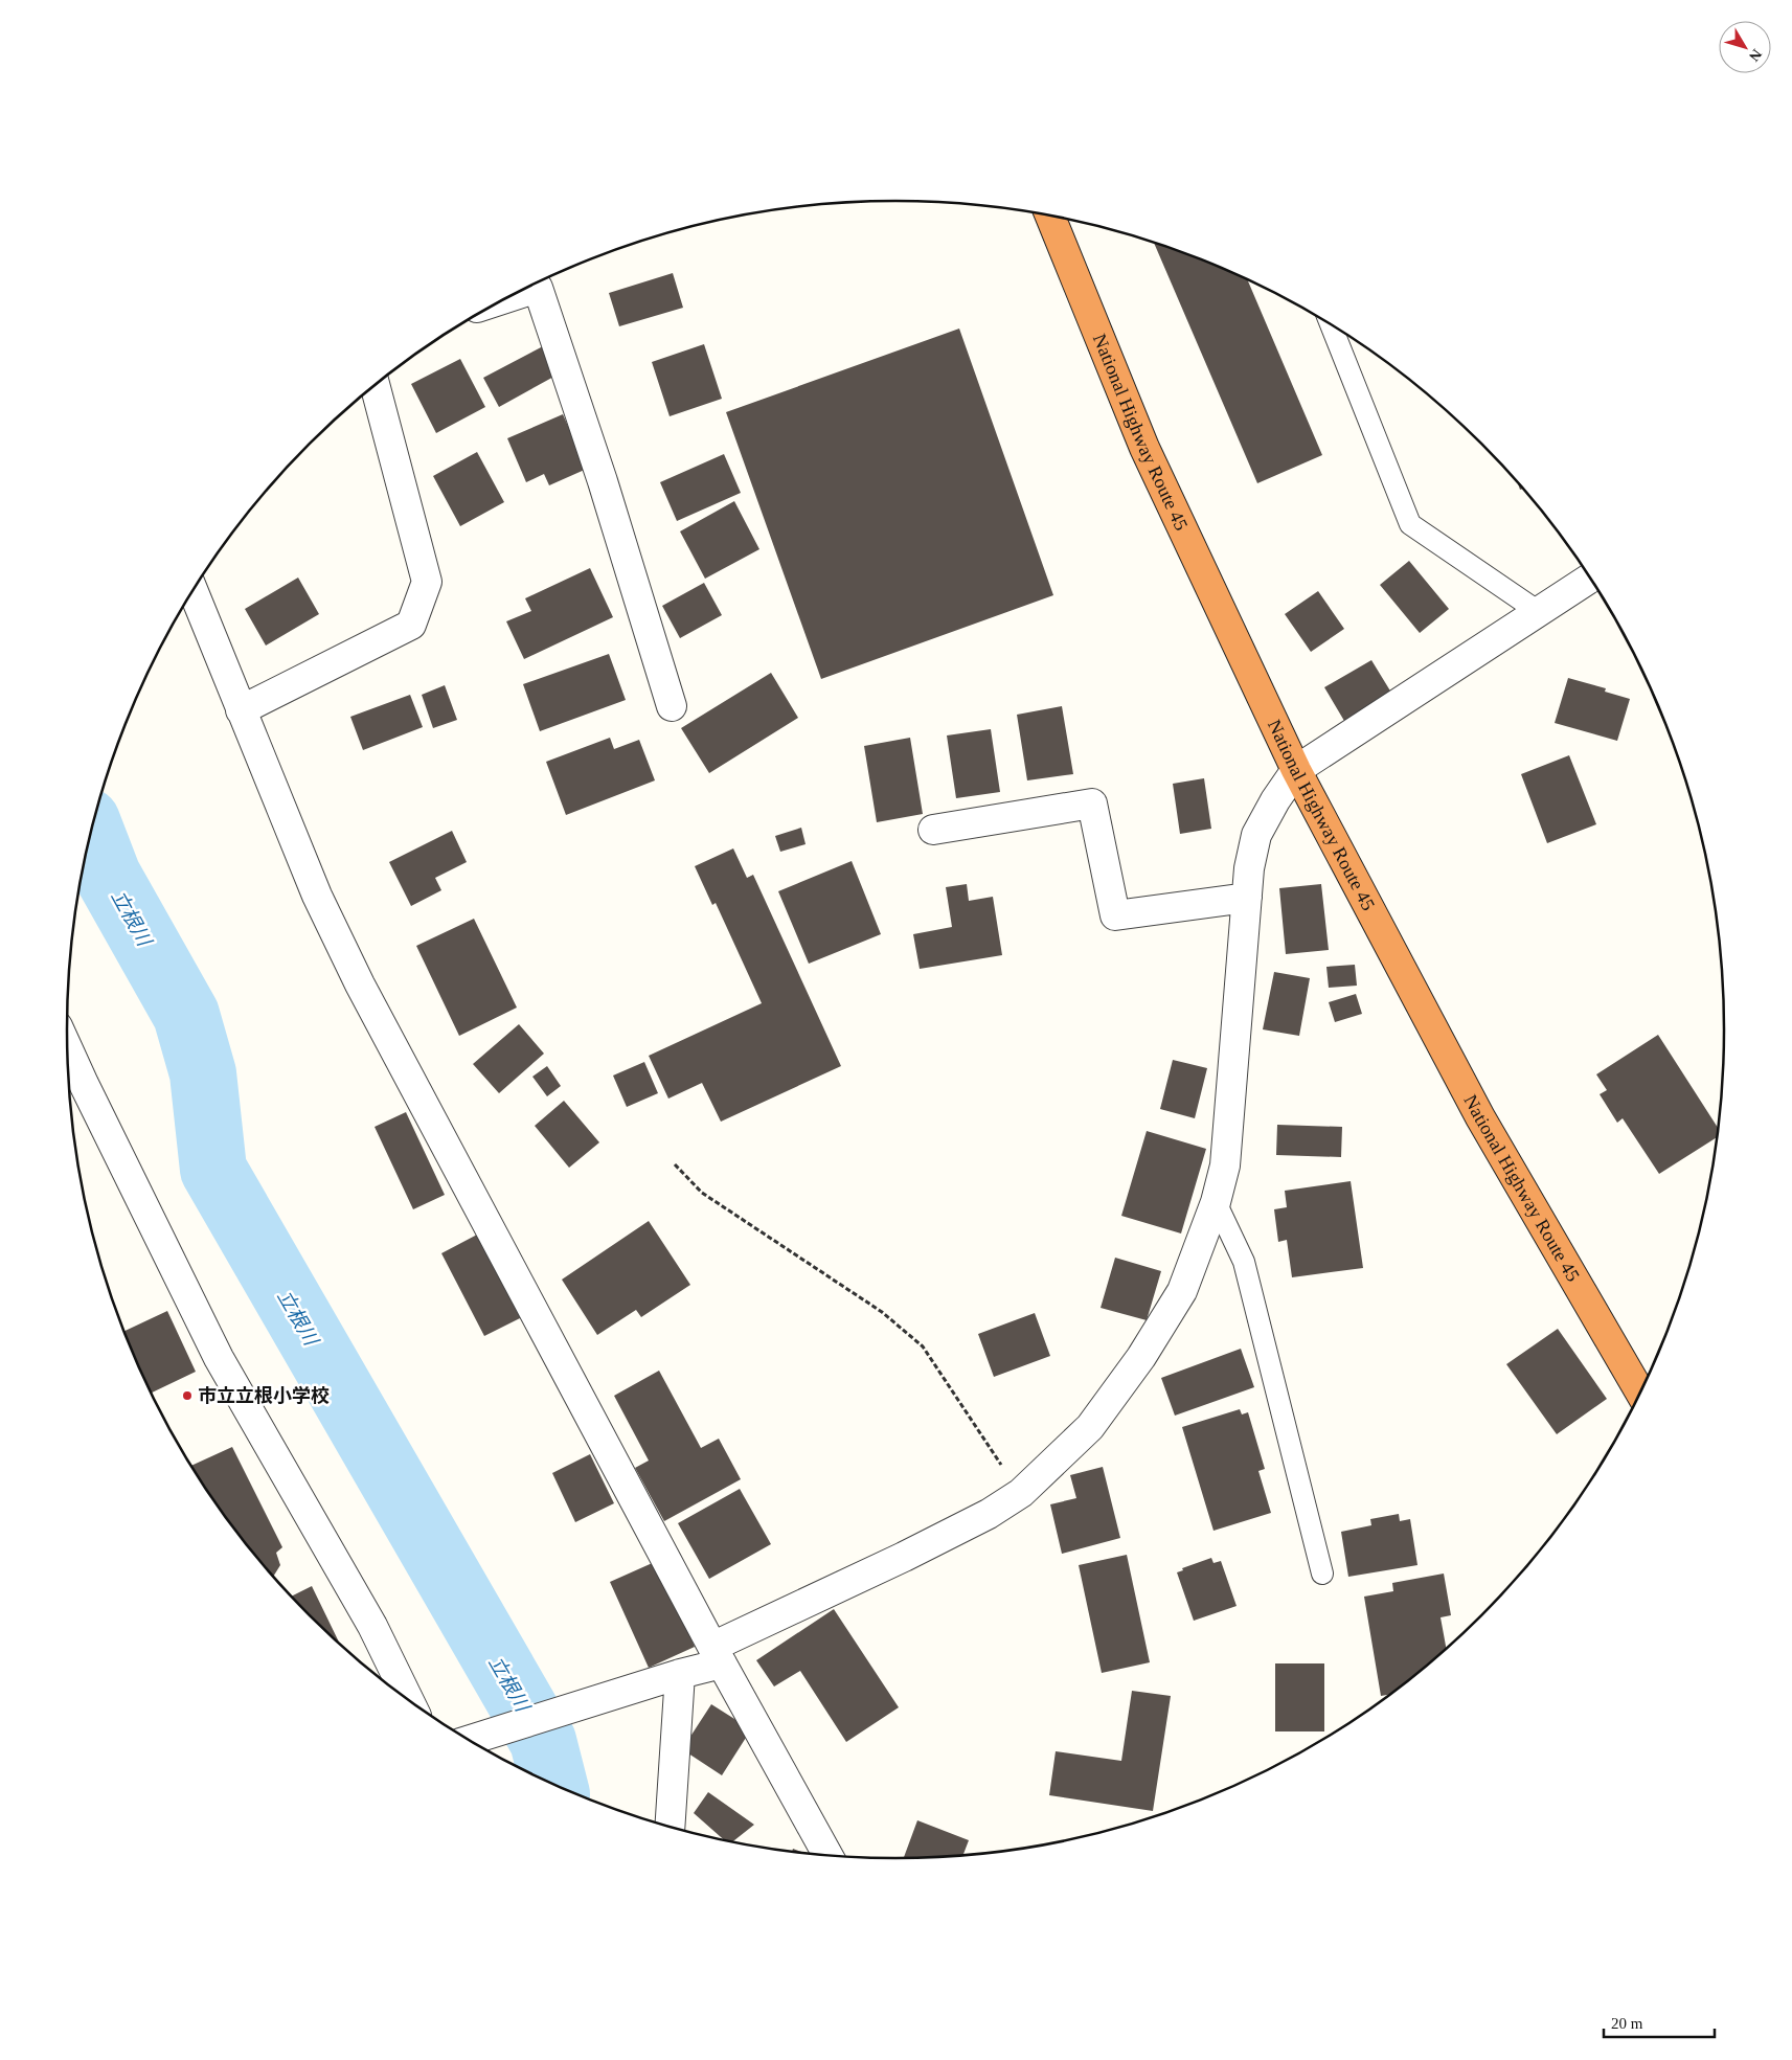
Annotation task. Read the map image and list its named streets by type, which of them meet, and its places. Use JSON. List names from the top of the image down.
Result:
{
  "streets": {
    "highway": ["National Highway Route 45"]
  },
  "water": ["立根川"],
  "places": ["市立立根小学校"],
  "scale_bar": "20 m",
  "north": "bottom right"
}
